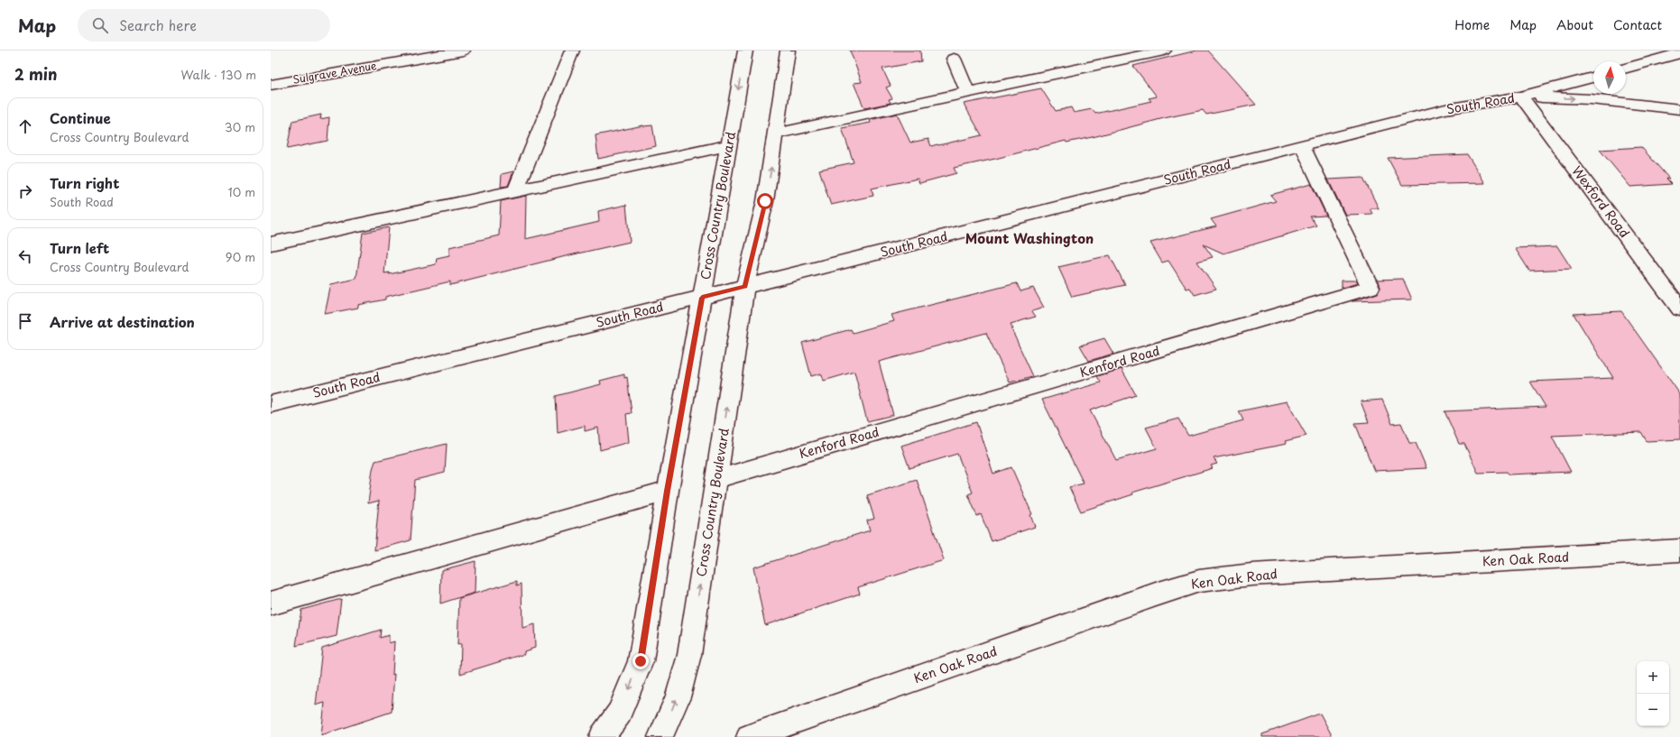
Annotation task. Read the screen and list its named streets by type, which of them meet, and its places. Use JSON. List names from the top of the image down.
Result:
{
  "streets": {
    "street": [
      "Sulgrave Avenue",
      "South Road",
      "Wexford Road",
      "Cross Country Boulevard",
      "Kenford Road",
      "Ken Oak Road"
    ]
  },
  "crossings": [
    ["South Road", "Wexford Road"],
    ["South Road", "Cross Country Boulevard"],
    ["South Road", "Kenford Road"],
    ["Cross Country Boulevard", "Kenford Road"]
  ],
  "districts": ["Mount Washington"],
  "north": "top",
  "page": {
    "header": "Map",
    "search": "Search here",
    "nav": [
      "Home",
      "Map",
      "About",
      "Contact"
    ],
    "heading": ["2 min", "Walk · 130 m"],
    "list": [
      ["Continue", "Cross Country Boulevard", "30 m"],
      ["Turn right", "South Road", "10 m"],
      ["Turn left", "Cross Country Boulevard", "90 m"],
      "Arrive at destination"
    ],
    "map_buttons": ["+", "−"]
  }
}
